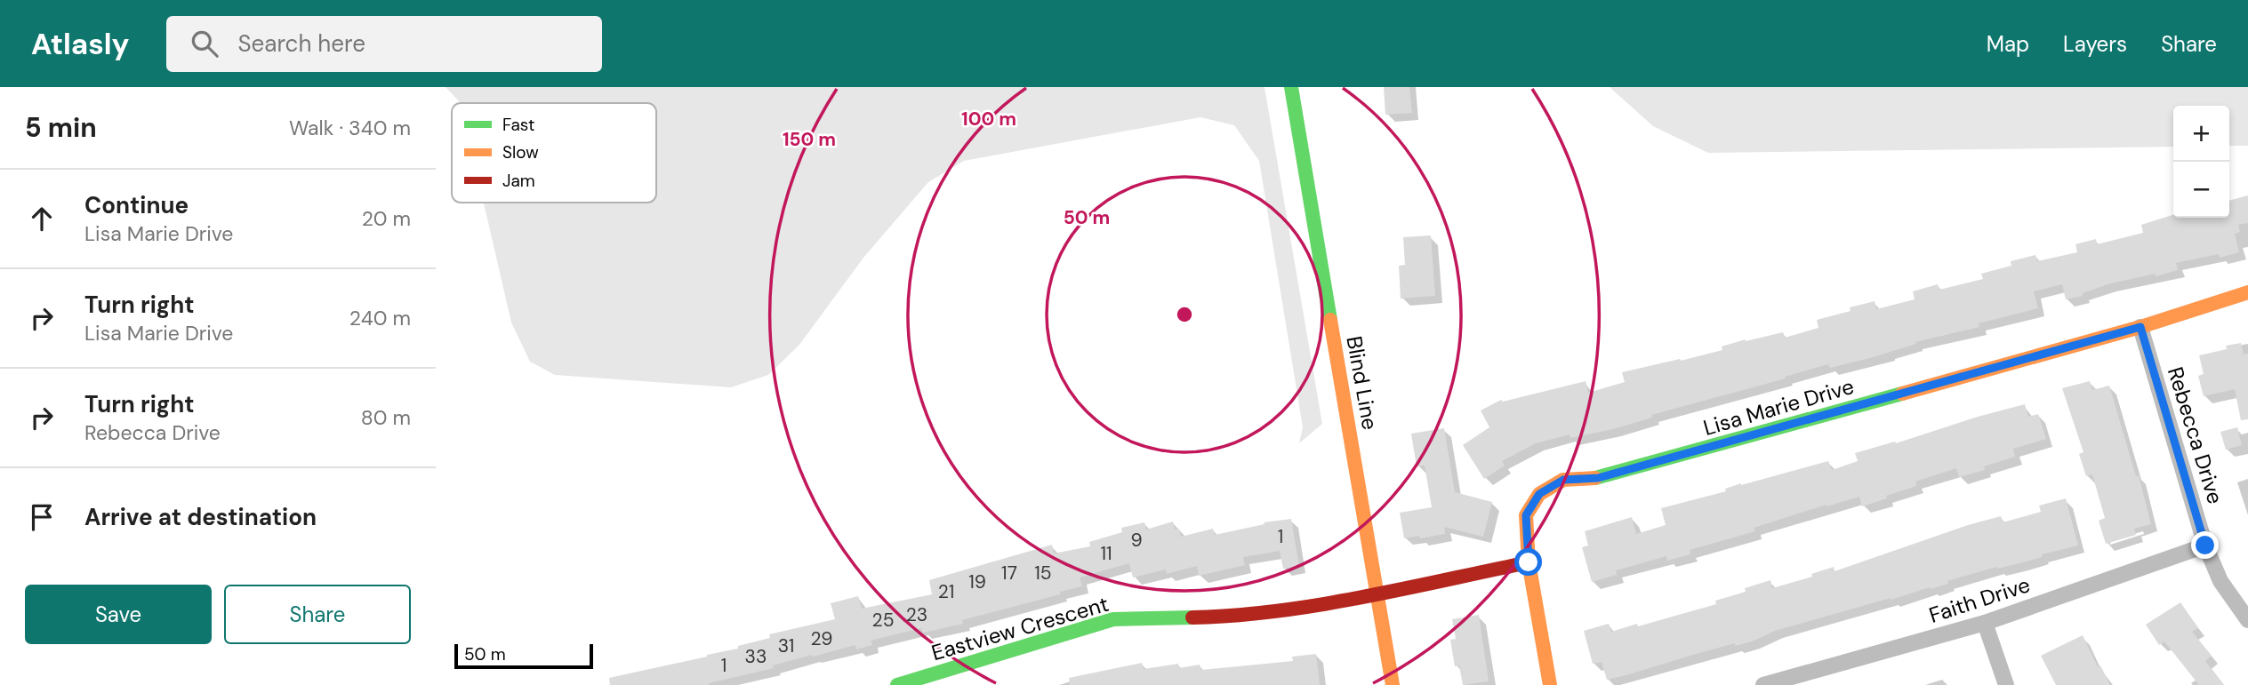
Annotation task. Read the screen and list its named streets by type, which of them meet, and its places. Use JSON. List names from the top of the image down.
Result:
{
  "streets": {
    "street": [
      "Blind Line",
      "Lisa Marie Drive",
      "Rebecca Drive",
      "Faith Drive",
      "Eastview Crescent"
    ]
  },
  "crossings": [
    ["Blind Line", "Eastview Crescent"],
    ["Lisa Marie Drive", "Rebecca Drive"],
    ["Rebecca Drive", "Faith Drive"]
  ],
  "house_numbers": [
    "1",
    "9",
    "11",
    "17",
    "15",
    "19",
    "21",
    "23",
    "25",
    "29",
    "31",
    "33",
    "1"
  ],
  "legend": ["Fast", "Slow", "Jam"],
  "scale_bar": "50 m",
  "page": {
    "header": "Atlasly",
    "search": "Search here",
    "nav": ["Map", "Layers", "Share"],
    "heading": ["5 min", "Walk · 340 m"],
    "map_buttons": ["+", "−"],
    "list": [
      ["Continue", "Lisa Marie Drive", "20 m"],
      ["Turn right", "Lisa Marie Drive", "240 m"],
      ["Turn right", "Rebecca Drive", "80 m"],
      "Arrive at destination"
    ],
    "buttons": ["Save", "Share"],
    "scale": "50 m"
  },
  "rings": ["100 m", "150 m", "50 m"]
}
